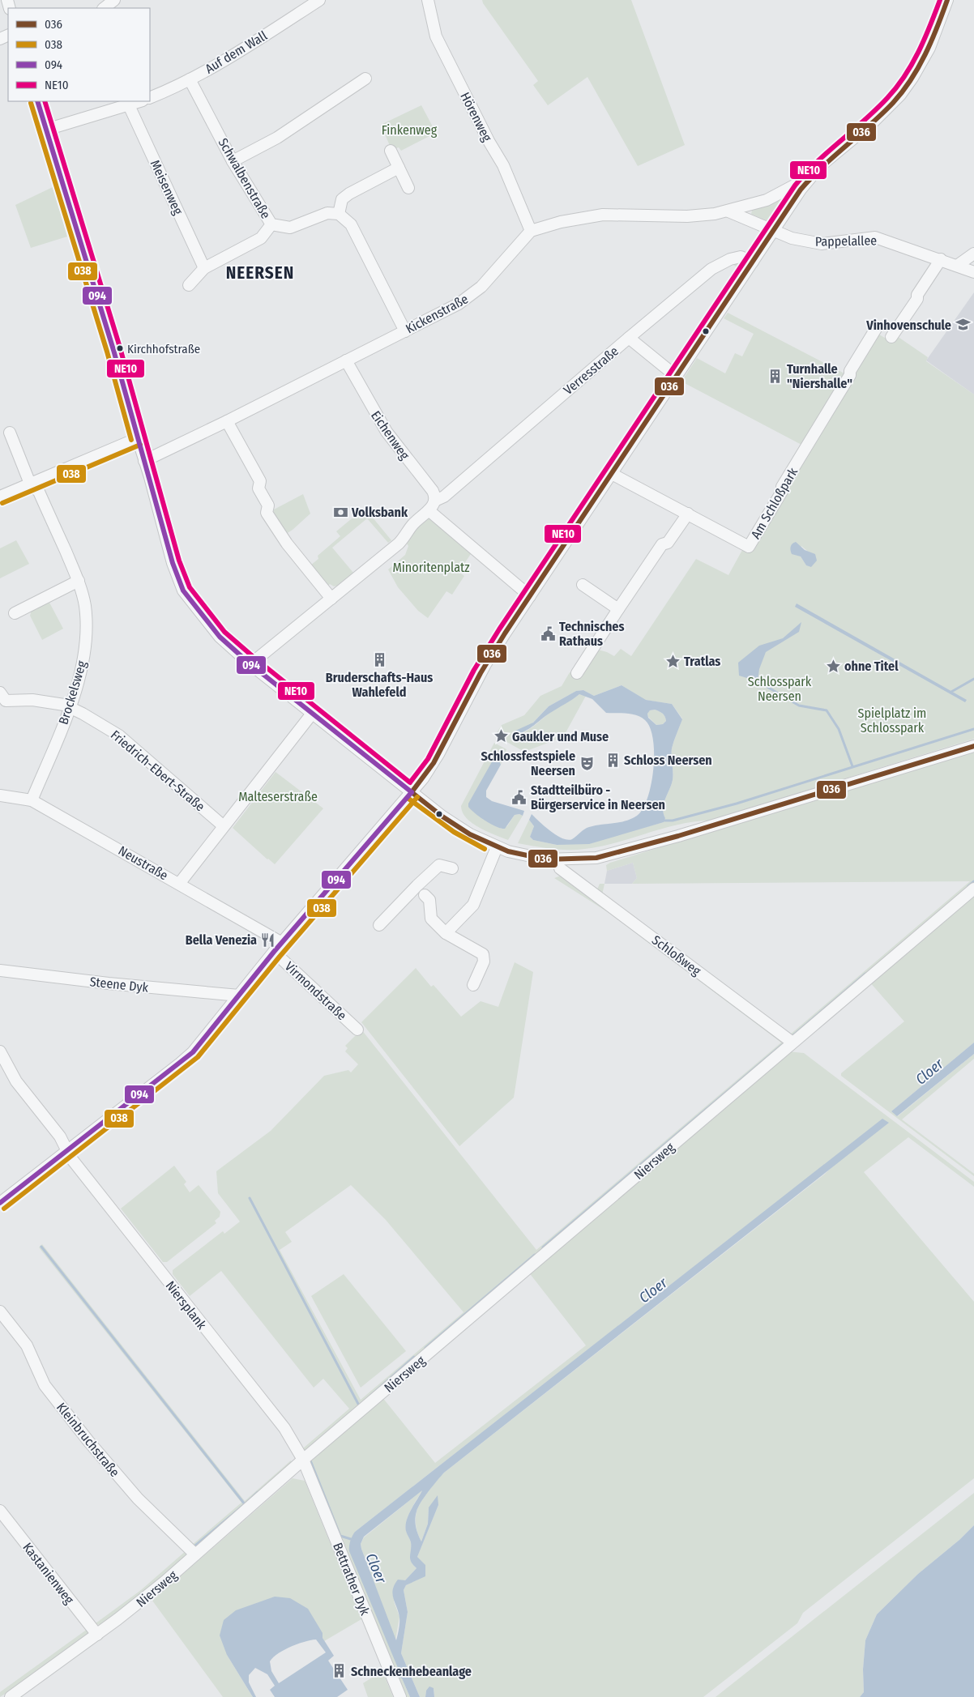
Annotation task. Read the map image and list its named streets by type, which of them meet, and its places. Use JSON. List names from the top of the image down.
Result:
{
  "streets": {
    "street": [
      "Auf dem Wall",
      "Hörenweg",
      "Schwalbenstraße",
      "Meisenweg",
      "Pappelallee",
      "Kickenstraße",
      "Verresstraße",
      "Eichenweg",
      "Am Schloßpark",
      "Brockelsweg",
      "Friedrich-Ebert-Straße",
      "Neustraße",
      "Schloßweg",
      "Steene Dyk",
      "Virmondstraße",
      "Niersweg",
      "Niersplank",
      "Kleinbruchstraße",
      "Kastanienweg",
      "Bettrather Dyk"
    ]
  },
  "crossings": [
    ["Auf dem Wall", "Schwalbenstraße"],
    ["Hörenweg", "Kickenstraße"],
    ["Pappelallee", "Virmondstraße"],
    ["Kickenstraße", "Eichenweg"],
    ["Verresstraße", "Eichenweg"],
    ["Verresstraße", "Virmondstraße"],
    ["Eichenweg", "Virmondstraße"],
    ["Am Schloßpark", "Virmondstraße"],
    ["Brockelsweg", "Friedrich-Ebert-Straße"],
    ["Brockelsweg", "Neustraße"],
    ["Neustraße", "Virmondstraße"],
    ["Schloßweg", "Niersweg"],
    ["Steene Dyk", "Virmondstraße"],
    ["Virmondstraße", "Niersplank"],
    ["Niersweg", "Niersplank"],
    ["Niersweg", "Kleinbruchstraße"],
    ["Niersweg", "Kastanienweg"],
    ["Niersweg", "Bettrather Dyk"],
    ["Niersplank", "Bettrather Dyk"]
  ],
  "districts": ["NEERSEN"],
  "water": ["Cloer"],
  "parks": [
    "Finkenweg",
    "Minoritenplatz",
    "Schlosspark Neersen",
    "Spielplatz im Schlosspark",
    "Malteserstraße"
  ],
  "places": {
    "school or university": ["Vinhovenschule"],
    "other": ["Kirchhofstraße"],
    "building": [
      "Turnhalle \"Niershalle\"",
      "Bruderschafts-Haus Wahlefeld",
      "Schloss Neersen",
      "Schneckenhebeanlage"
    ],
    "bank": ["Volksbank"],
    "public building": ["Technisches Rathaus", "Stadtteilbüro - Bürgerservice in Neersen"],
    "place": ["Tratlas", "ohne Titel", "Gaukler und Muse"],
    "theatre": ["Schlossfestspiele Neersen"],
    "restaurant": ["Bella Venezia"]
  },
  "lines": [
    "transit line 036",
    "transit line NE10",
    "transit line 094",
    "transit line 038"
  ],
  "legend": [
    "036",
    "038",
    "094",
    "NE10"
  ]
}
